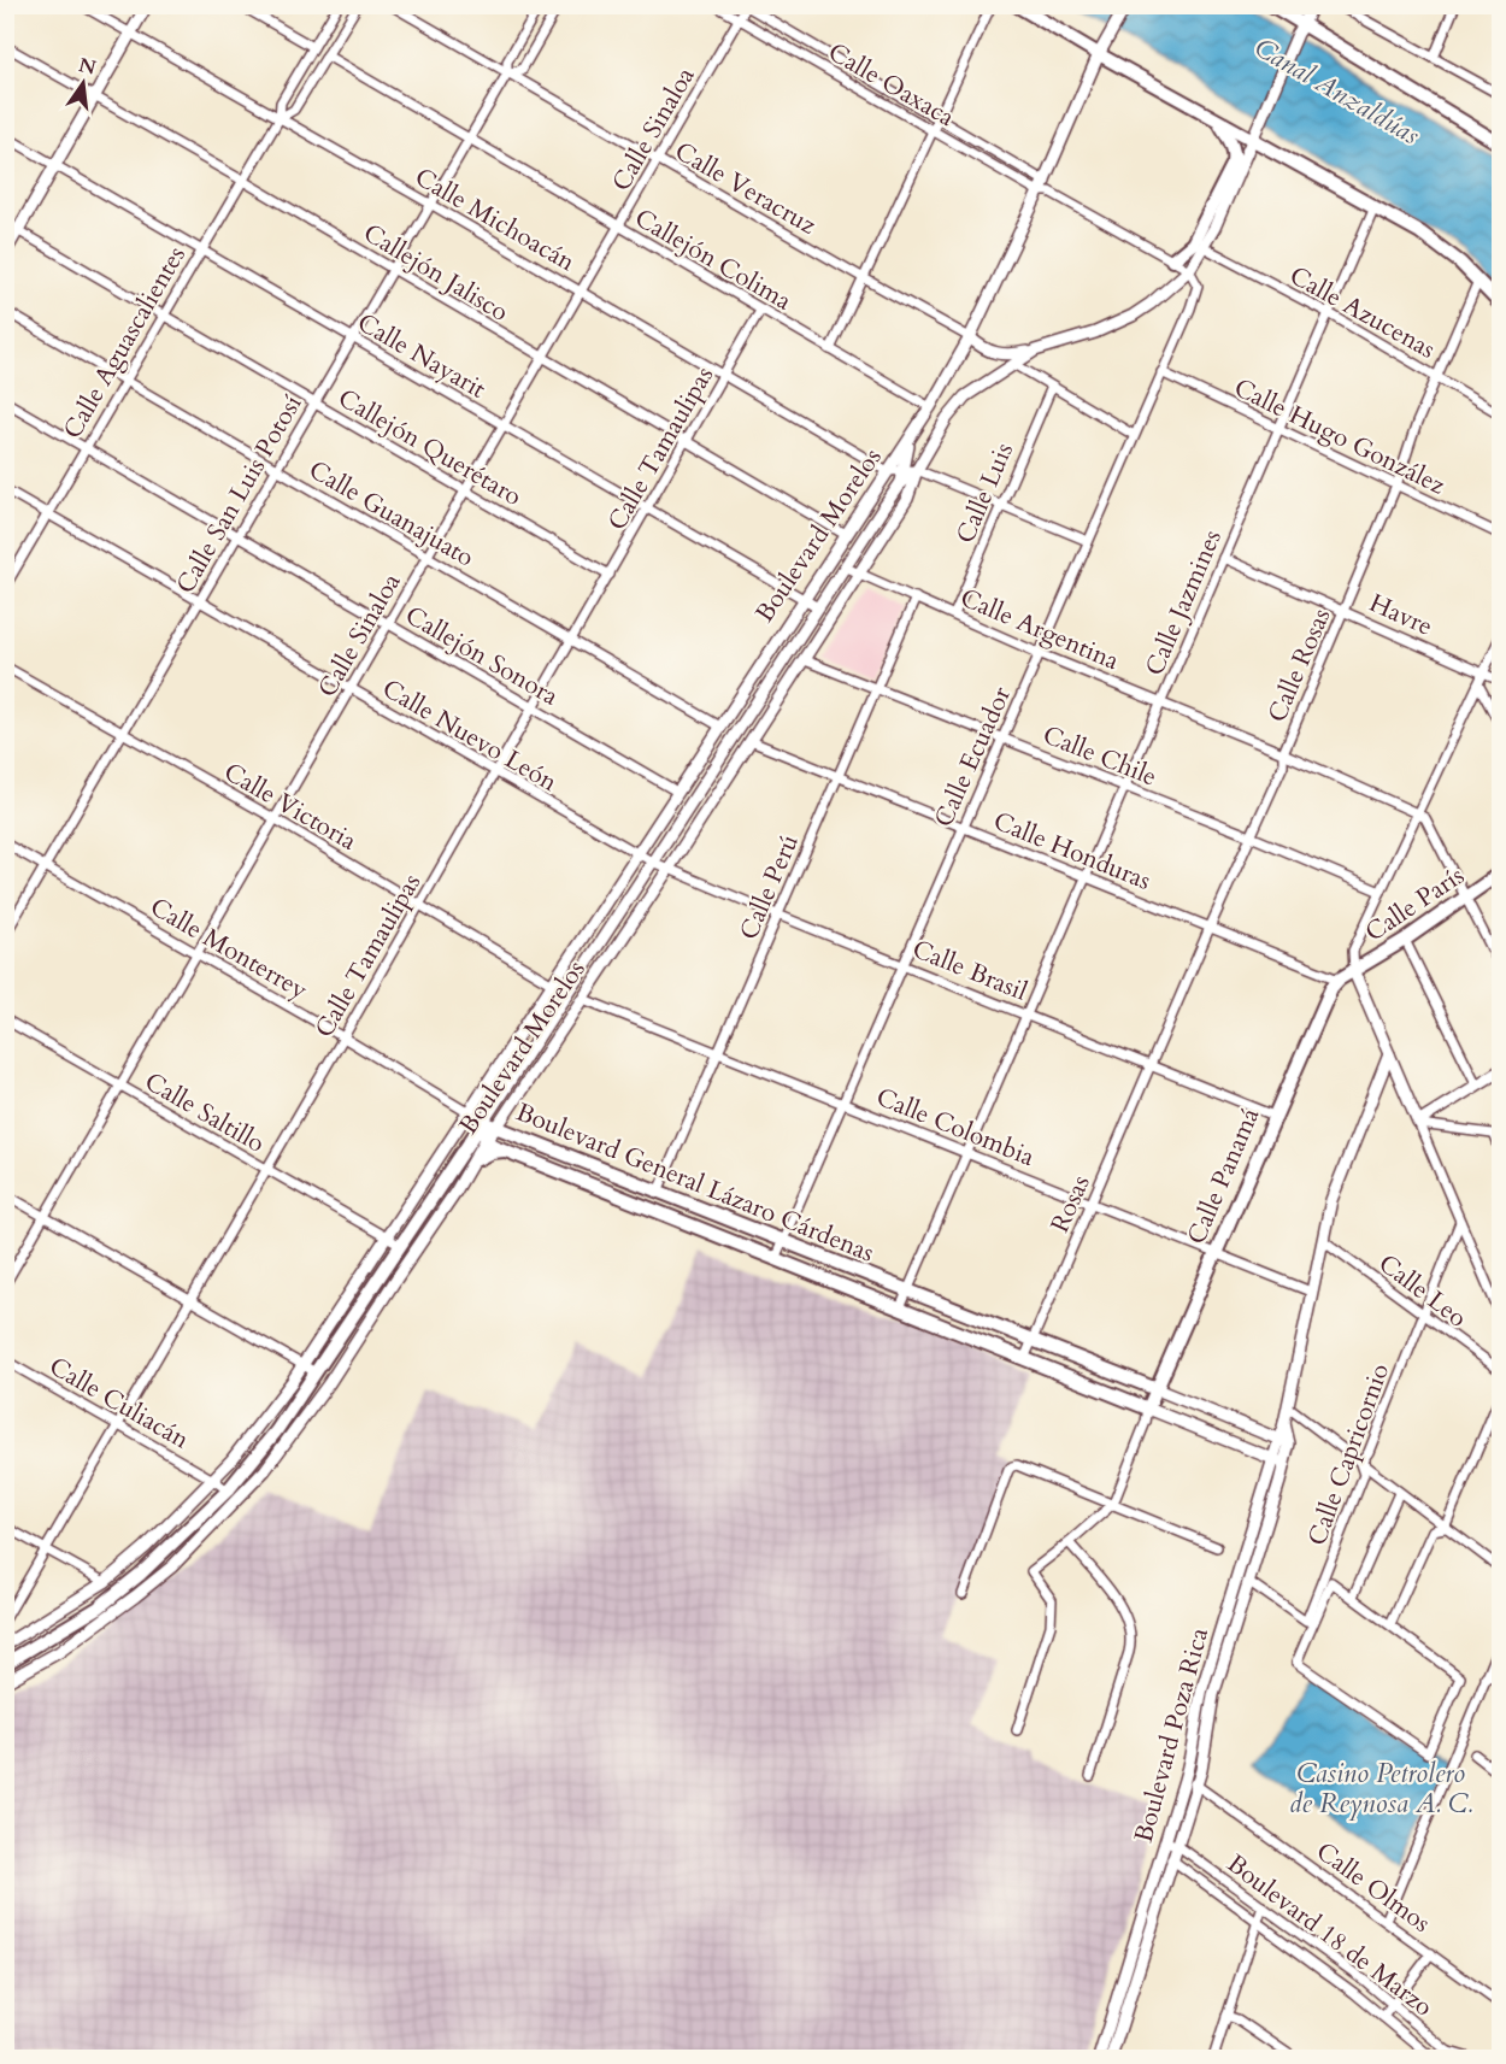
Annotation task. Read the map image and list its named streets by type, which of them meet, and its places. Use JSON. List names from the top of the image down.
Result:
{
  "streets": {
    "main road": [
      "Boulevard Morelos",
      "Calle París",
      "Calle Panamá",
      "Boulevard General Lázaro Cárdenas",
      "Boulevard Poza Rica"
    ],
    "street": [
      "Calle Oaxaca",
      "Calle Sinaloa",
      "Calle Veracruz",
      "Calle Michoacán",
      "Callejón Colima",
      "Callejón Jalisco",
      "Calle Azucenas",
      "Calle Aguascalientes",
      "Calle Nayarit",
      "Calle Hugo González",
      "Callejón Querétaro",
      "Calle Tamaulipas",
      "Calle Luis",
      "Calle San Luis Potosí",
      "Calle Guanajuato",
      "Calle Jazmines",
      "Havre",
      "Calle Argentina",
      "Callejón Sonora",
      "Calle Rosas",
      "Calle Nuevo León",
      "Calle Chile",
      "Calle Ecuador",
      "Calle Victoria",
      "Calle Honduras",
      "Calle Perú",
      "Calle Monterrey",
      "Calle Brasil",
      "Calle Saltillo",
      "Calle Colombia",
      "Rosas",
      "Calle Leo",
      "Calle Culiacán",
      "Calle Capricornio",
      "Calle Olmos",
      "Boulevard 18 de Marzo"
    ]
  },
  "crossings": [
    ["Calle Oaxaca", "Calle Sinaloa"],
    ["Calle Oaxaca", "Boulevard Morelos"],
    ["Calle Oaxaca", "Calle Ecuador"],
    ["Calle Sinaloa", "Calle Veracruz"],
    ["Calle Sinaloa", "Calle Michoacán"],
    ["Calle Sinaloa", "Callejón Colima"],
    ["Calle Sinaloa", "Callejón Jalisco"],
    ["Calle Sinaloa", "Calle Nayarit"],
    ["Calle Sinaloa", "Callejón Querétaro"],
    ["Calle Sinaloa", "Calle Guanajuato"],
    ["Calle Sinaloa", "Callejón Sonora"],
    ["Calle Sinaloa", "Calle Nuevo León"],
    ["Calle Sinaloa", "Calle Victoria"],
    ["Calle Sinaloa", "Calle Monterrey"],
    ["Calle Sinaloa", "Calle Saltillo"],
    ["Calle Veracruz", "Calle San Luis Potosí"],
    ["Calle Veracruz", "Boulevard Morelos"],
    ["Calle Michoacán", "Calle Aguascalientes"],
    ["Calle Michoacán", "Calle Tamaulipas"],
    ["Calle Michoacán", "Calle San Luis Potosí"],
    ["Calle Michoacán", "Boulevard Morelos"],
    ["Callejón Colima", "Calle Aguascalientes"],
    ["Callejón Colima", "Calle Tamaulipas"],
    ["Callejón Colima", "Calle San Luis Potosí"],
    ["Callejón Colima", "Boulevard Morelos"],
    ["Callejón Jalisco", "Calle Aguascalientes"],
    ["Callejón Jalisco", "Calle Tamaulipas"],
    ["Callejón Jalisco", "Calle San Luis Potosí"],
    ["Callejón Jalisco", "Boulevard Morelos"],
    ["Calle Azucenas", "Boulevard Morelos"],
    ["Calle Azucenas", "Calle Jazmines"],
    ["Calle Azucenas", "Calle Rosas"],
    ["Calle Aguascalientes", "Calle Nayarit"],
    ["Calle Aguascalientes", "Callejón Querétaro"],
    ["Calle Aguascalientes", "Calle Guanajuato"],
    ["Calle Aguascalientes", "Callejón Sonora"],
    ["Calle Aguascalientes", "Calle Nuevo León"],
    ["Calle Nayarit", "Calle Tamaulipas"],
    ["Calle Nayarit", "Calle San Luis Potosí"],
    ["Calle Nayarit", "Boulevard Morelos"],
    ["Calle Hugo González", "Calle Jazmines"],
    ["Calle Hugo González", "Calle Rosas"],
    ["Calle Hugo González", "Calle Ecuador"],
    ["Callejón Querétaro", "Calle Tamaulipas"],
    ["Callejón Querétaro", "Calle San Luis Potosí"],
    ["Calle Tamaulipas", "Calle Guanajuato"],
    ["Calle Tamaulipas", "Callejón Sonora"],
    ["Calle Tamaulipas", "Calle Nuevo León"],
    ["Calle Tamaulipas", "Calle Victoria"],
    ["Calle Tamaulipas", "Calle Monterrey"],
    ["Calle Tamaulipas", "Calle Saltillo"],
    ["Calle Tamaulipas", "Calle Culiacán"],
    ["Calle Luis", "Calle Argentina"],
    ["Calle San Luis Potosí", "Calle Guanajuato"],
    ["Calle San Luis Potosí", "Callejón Sonora"],
    ["Calle San Luis Potosí", "Calle Nuevo León"],
    ["Calle San Luis Potosí", "Calle Victoria"],
    ["Calle San Luis Potosí", "Calle Monterrey"],
    ["Calle Guanajuato", "Boulevard Morelos"],
    ["Boulevard Morelos", "Calle Argentina"],
    ["Boulevard Morelos", "Callejón Sonora"],
    ["Boulevard Morelos", "Calle Nuevo León"],
    ["Boulevard Morelos", "Calle Chile"],
    ["Boulevard Morelos", "Calle Ecuador"],
    ["Boulevard Morelos", "Calle Victoria"],
    ["Boulevard Morelos", "Calle Honduras"],
    ["Boulevard Morelos", "Calle Monterrey"],
    ["Boulevard Morelos", "Calle Brasil"],
    ["Boulevard Morelos", "Calle Saltillo"],
    ["Boulevard Morelos", "Calle Colombia"],
    ["Boulevard Morelos", "Boulevard General Lázaro Cárdenas"],
    ["Boulevard Morelos", "Calle Culiacán"],
    ["Calle Jazmines", "Havre"],
    ["Calle Jazmines", "Calle Argentina"],
    ["Calle Jazmines", "Calle Chile"],
    ["Calle Jazmines", "Calle Honduras"],
    ["Calle Jazmines", "Calle Brasil"],
    ["Calle Jazmines", "Calle Colombia"],
    ["Calle Jazmines", "Boulevard General Lázaro Cárdenas"],
    ["Havre", "Calle Rosas"],
    ["Calle Argentina", "Calle Rosas"],
    ["Calle Argentina", "Calle Ecuador"],
    ["Calle Argentina", "Calle Perú"],
    ["Calle Rosas", "Calle Chile"],
    ["Calle Rosas", "Calle Honduras"],
    ["Calle Rosas", "Calle Brasil"],
    ["Calle Rosas", "Rosas"],
    ["Calle Nuevo León", "Calle Brasil"],
    ["Calle Chile", "Calle Ecuador"],
    ["Calle Chile", "Calle Perú"],
    ["Calle Ecuador", "Calle Honduras"],
    ["Calle Ecuador", "Calle Brasil"],
    ["Calle Ecuador", "Calle Colombia"],
    ["Calle Ecuador", "Boulevard General Lázaro Cárdenas"],
    ["Calle Honduras", "Calle Perú"],
    ["Calle Honduras", "Calle Panamá"],
    ["Calle Perú", "Calle Brasil"],
    ["Calle Perú", "Calle Colombia"],
    ["Calle Perú", "Boulevard General Lázaro Cárdenas"],
    ["Calle Monterrey", "Boulevard General Lázaro Cárdenas"],
    ["Calle Brasil", "Calle Panamá"],
    ["Calle Brasil", "Rosas"],
    ["Calle Colombia", "Calle Panamá"],
    ["Calle Colombia", "Rosas"],
    ["Calle Colombia", "Boulevard Poza Rica"],
    ["Calle Panamá", "Boulevard General Lázaro Cárdenas"],
    ["Boulevard General Lázaro Cárdenas", "Rosas"],
    ["Boulevard General Lázaro Cárdenas", "Boulevard Poza Rica"],
    ["Calle Leo", "Calle Capricornio"],
    ["Calle Leo", "Boulevard Poza Rica"],
    ["Calle Capricornio", "Boulevard Poza Rica"],
    ["Boulevard Poza Rica", "Calle Olmos"],
    ["Boulevard Poza Rica", "Boulevard 18 de Marzo"]
  ],
  "water": ["Canal Anzaldúas", "Casino Petrolero de Reynosa A. C."],
  "north": "top"
}
